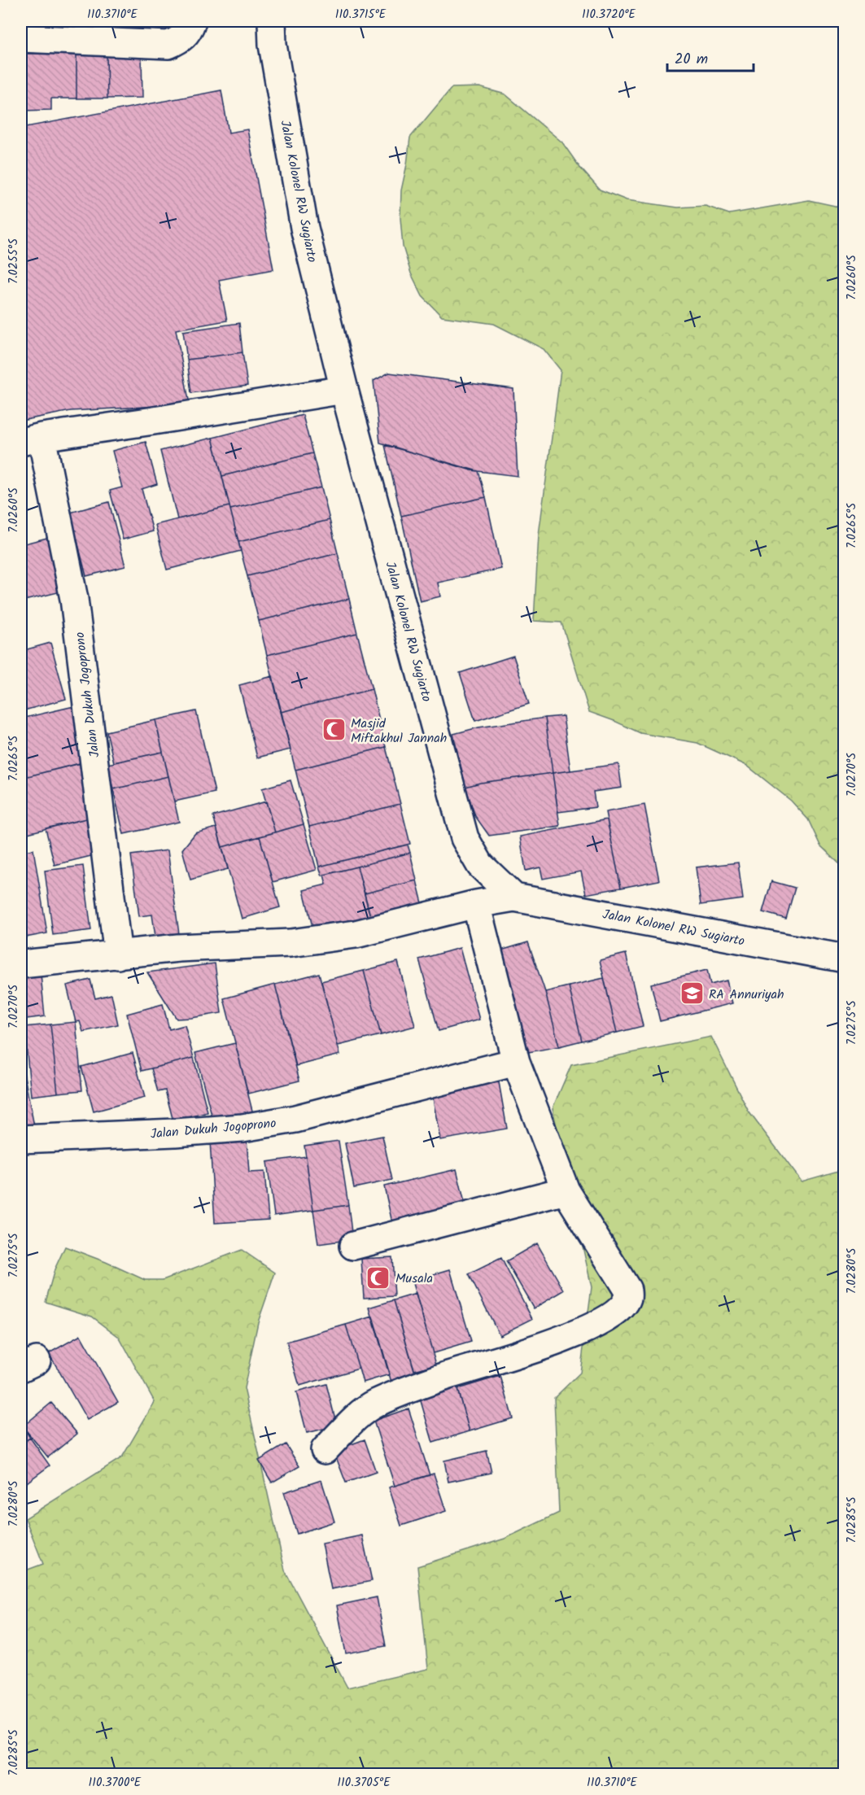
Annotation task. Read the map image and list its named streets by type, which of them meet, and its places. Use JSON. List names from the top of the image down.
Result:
{
  "streets": {
    "street": ["Jalan Kolonel RW Sugiarto", "Jalan Dukuh Jogoprono"]
  },
  "crossings": [
    ["Jalan Kolonel RW Sugiarto", "Jalan Dukuh Jogoprono"]
  ],
  "places": {
    "mosque": ["Masjid Miftakhul Jannah", "Musala"],
    "school or university": ["RA Annuriyah"]
  },
  "scale_bar": "20 m",
  "coordinates": [
    "110.3710°E",
    "110.3715°E",
    "110.3720°E",
    "7.0255°S",
    "7.0260°S",
    "7.0265°S",
    "7.0270°S",
    "7.0275°S",
    "7.0280°S",
    "7.0285°S",
    "110.3700°E",
    "110.3705°E"
  ]
}
